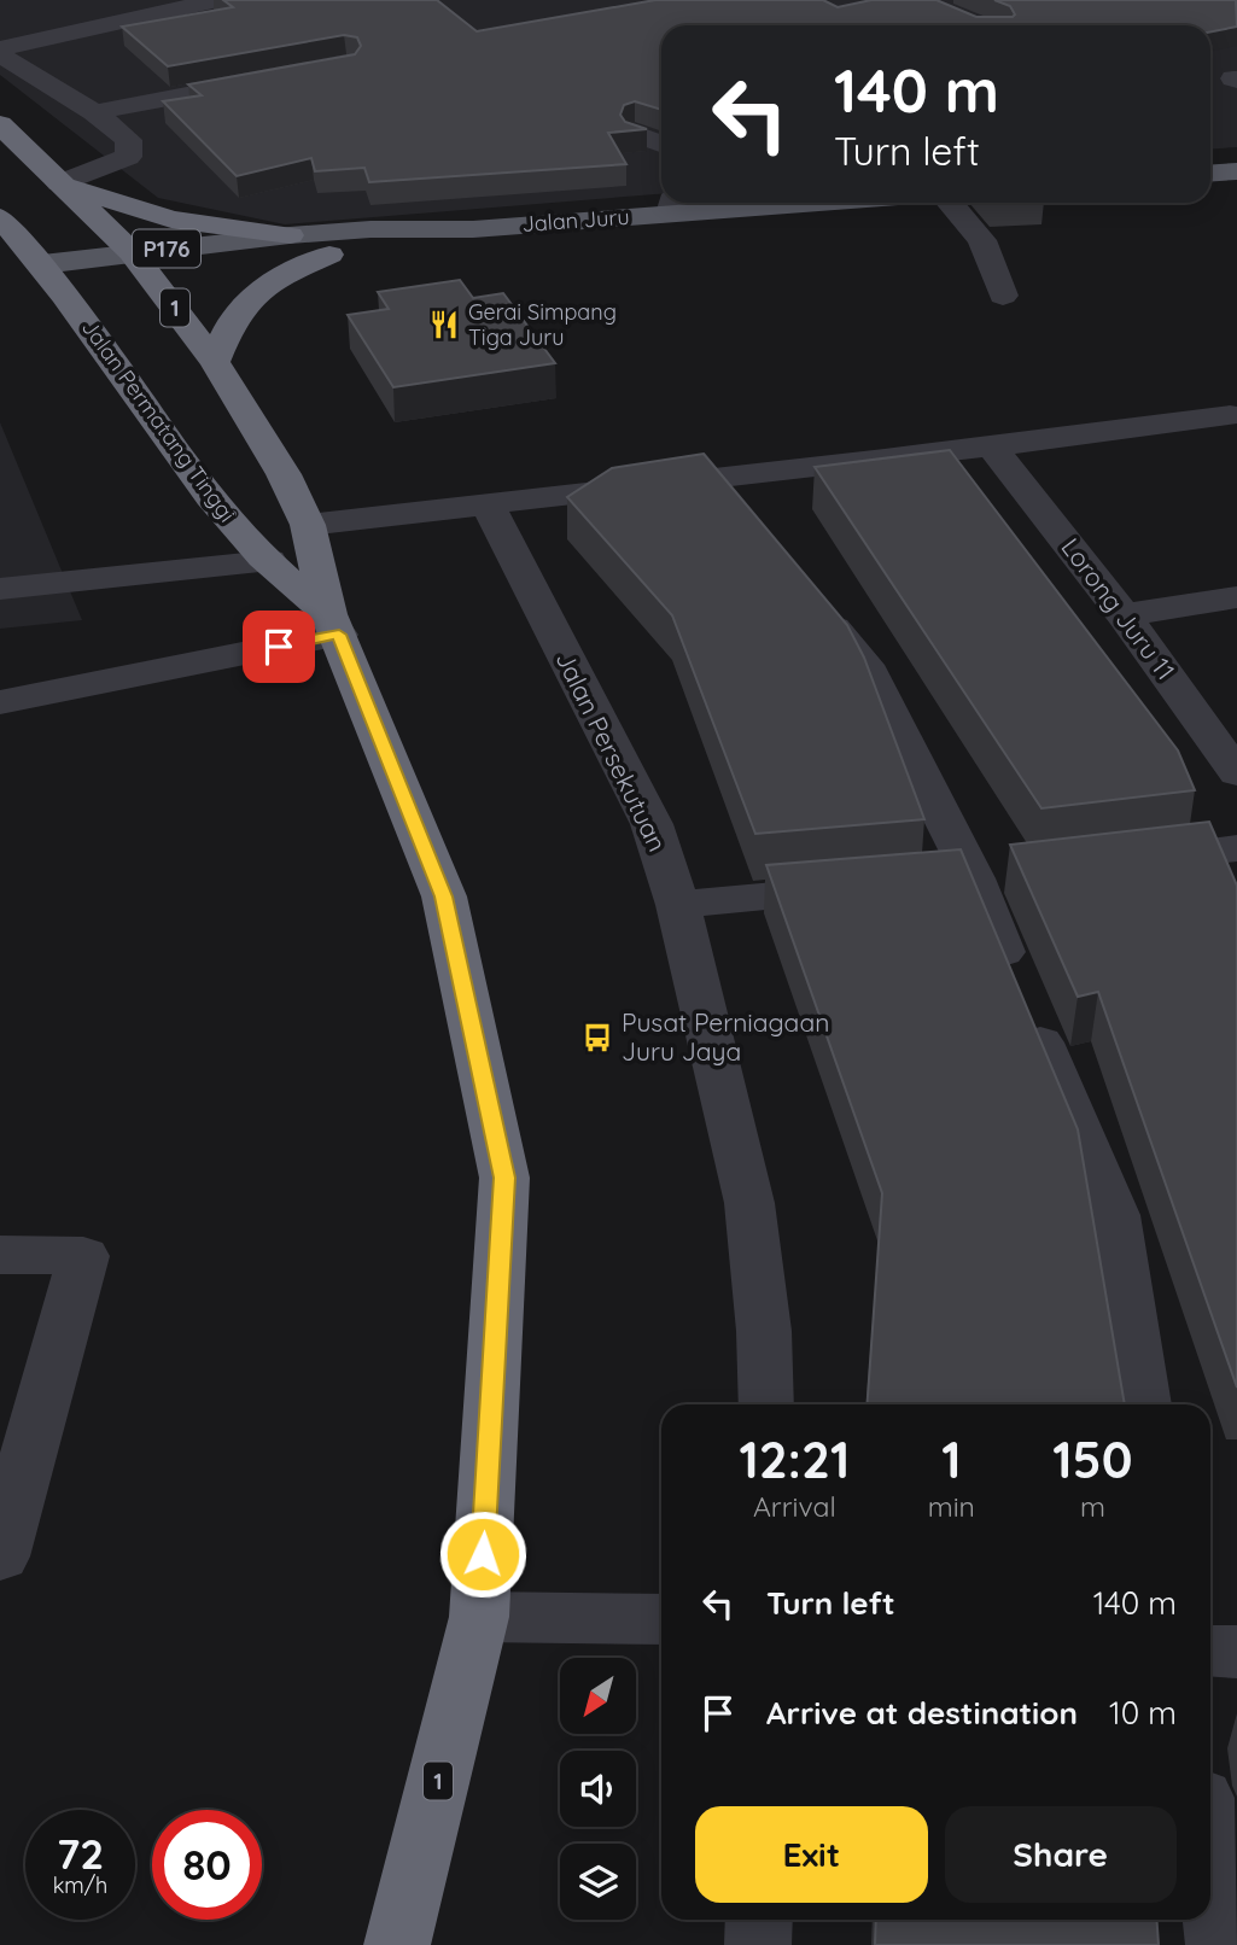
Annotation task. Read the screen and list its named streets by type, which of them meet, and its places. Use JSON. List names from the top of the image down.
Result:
{
  "streets": {
    "highway": ["1", "Jalan Permatang Tinggi"],
    "main road": ["Jalan Juru", "P176"],
    "street": ["Lorong Juru 11", "Jalan Persekutuan"]
  },
  "crossings": [
    ["Jalan Juru", "Jalan Permatang Tinggi"]
  ],
  "places": {
    "restaurant": ["Gerai Simpang Tiga Juru"],
    "bus stop": ["Pusat Perniagaan Juru Jaya"]
  },
  "north": "bottom left",
  "page": {
    "turn": ["140 m", "Turn left"],
    "eta": [
      "12:21",
      "Arrival",
      "1",
      "min",
      "150",
      "m"
    ],
    "list": [
      {
        "name": "Turn left",
        "value": "140 m"
      },
      {
        "name": "Arrive at destination",
        "value": "10 m"
      }
    ],
    "buttons": ["Exit", "Share"],
    "speed": "72 km/h",
    "limit": "80"
  }
}
